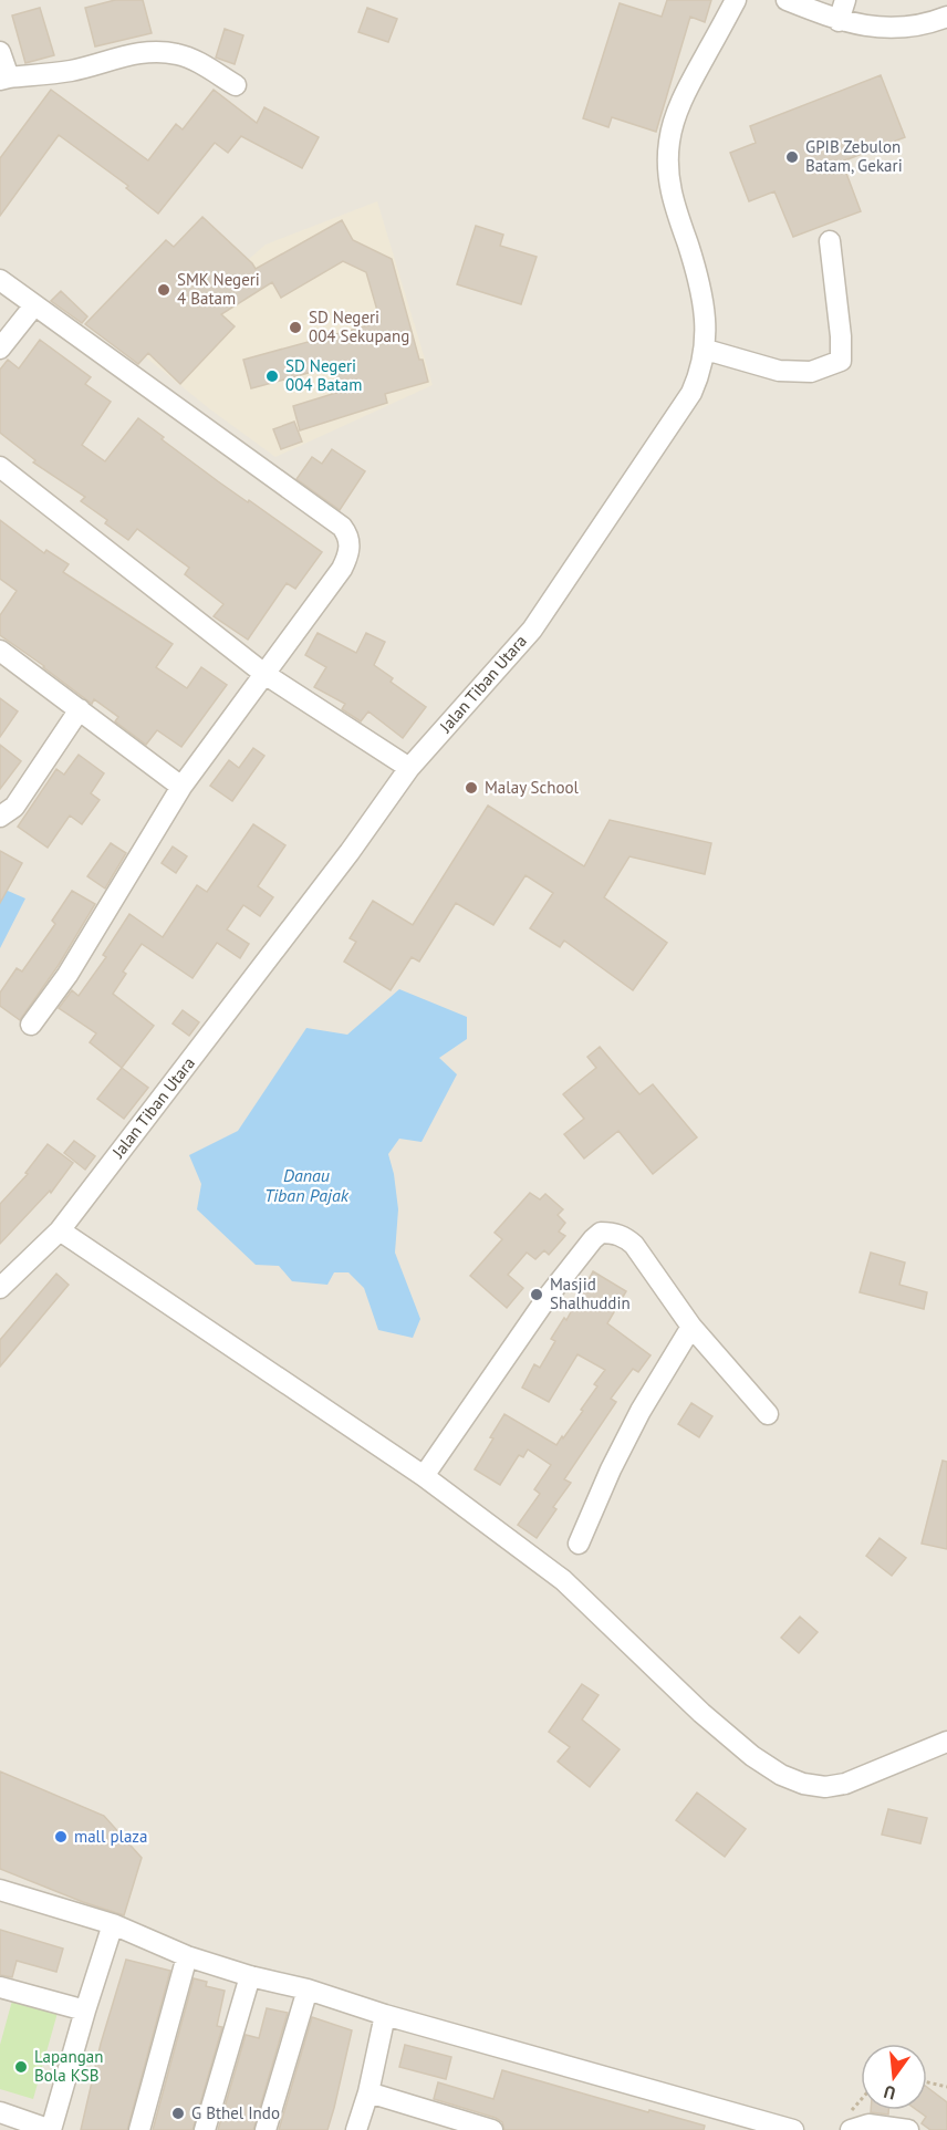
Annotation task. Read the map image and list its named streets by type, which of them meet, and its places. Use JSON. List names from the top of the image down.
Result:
{
  "streets": {
    "street": ["Jalan Tiban Utara"]
  },
  "water": ["Danau Tiban Pajak"],
  "places": [
    "GPIB Zebulon Batam, Gekari",
    "SMK Negeri 4 Batam",
    "SD Negeri 004 Sekupang",
    "SD Negeri 004 Batam",
    "Malay School",
    "Masjid Shalhuddin",
    "mall plaza",
    "Lapangan Bola KSB",
    "G Bthel Indo"
  ],
  "north": "bottom"
}
